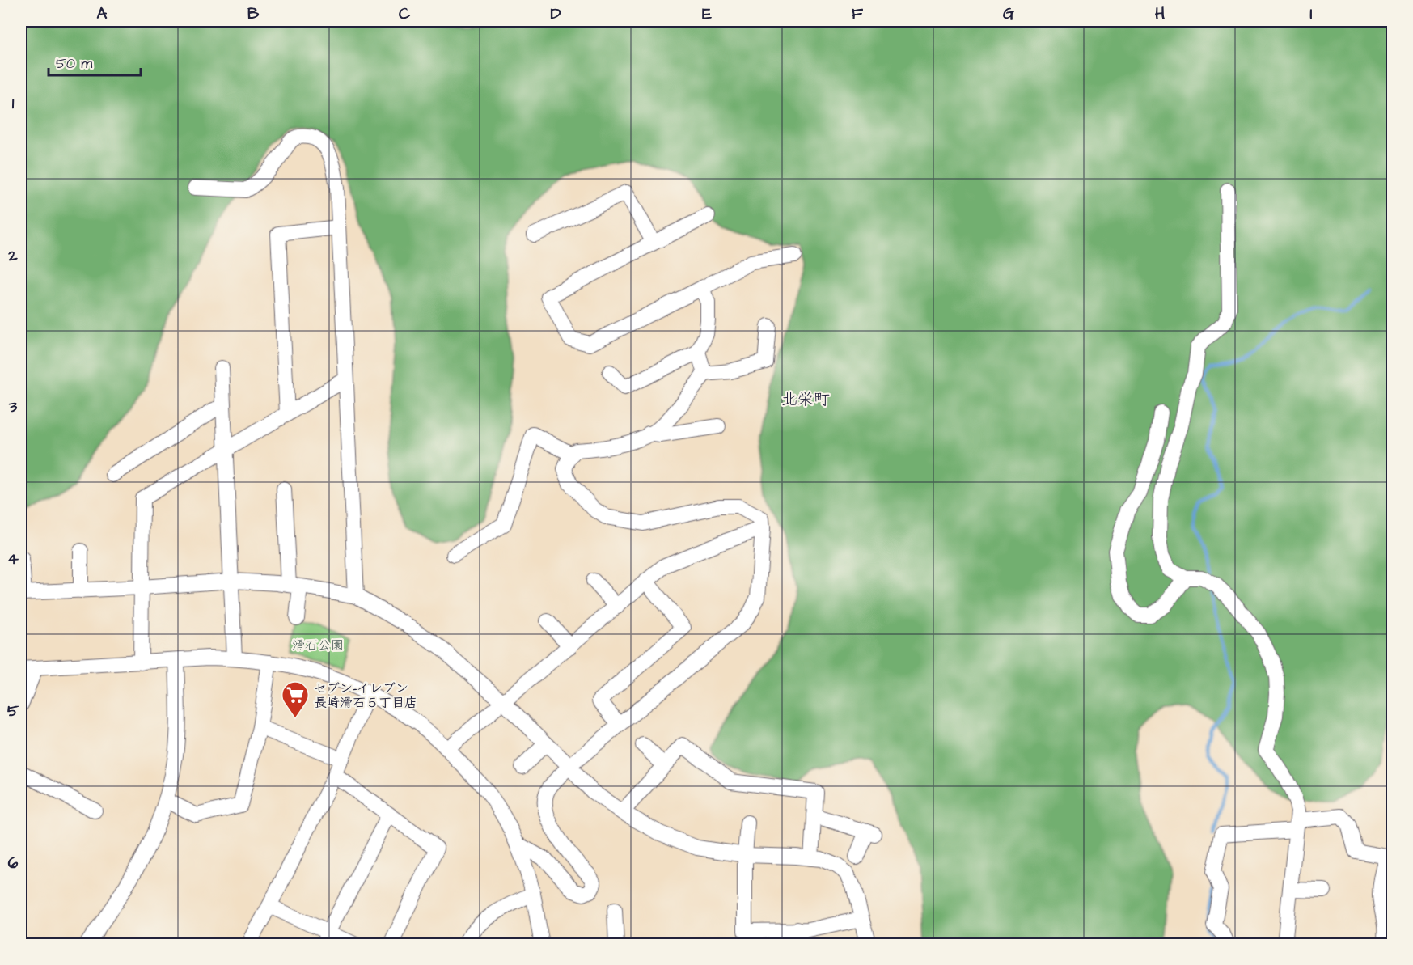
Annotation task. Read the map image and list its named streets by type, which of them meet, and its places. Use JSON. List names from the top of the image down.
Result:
{
  "districts": ["北栄町"],
  "parks": ["滑石公園"],
  "places": {
    "supermarket": ["セブン-イレブン 長崎滑石５丁目店"]
  },
  "scale_bar": "50 m",
  "grid": {
    "columns": [
      "A",
      "B",
      "C",
      "D",
      "E",
      "F",
      "G",
      "H",
      "I"
    ],
    "rows": [
      "1",
      "2",
      "3",
      "4",
      "5",
      "6"
    ]
  }
}
